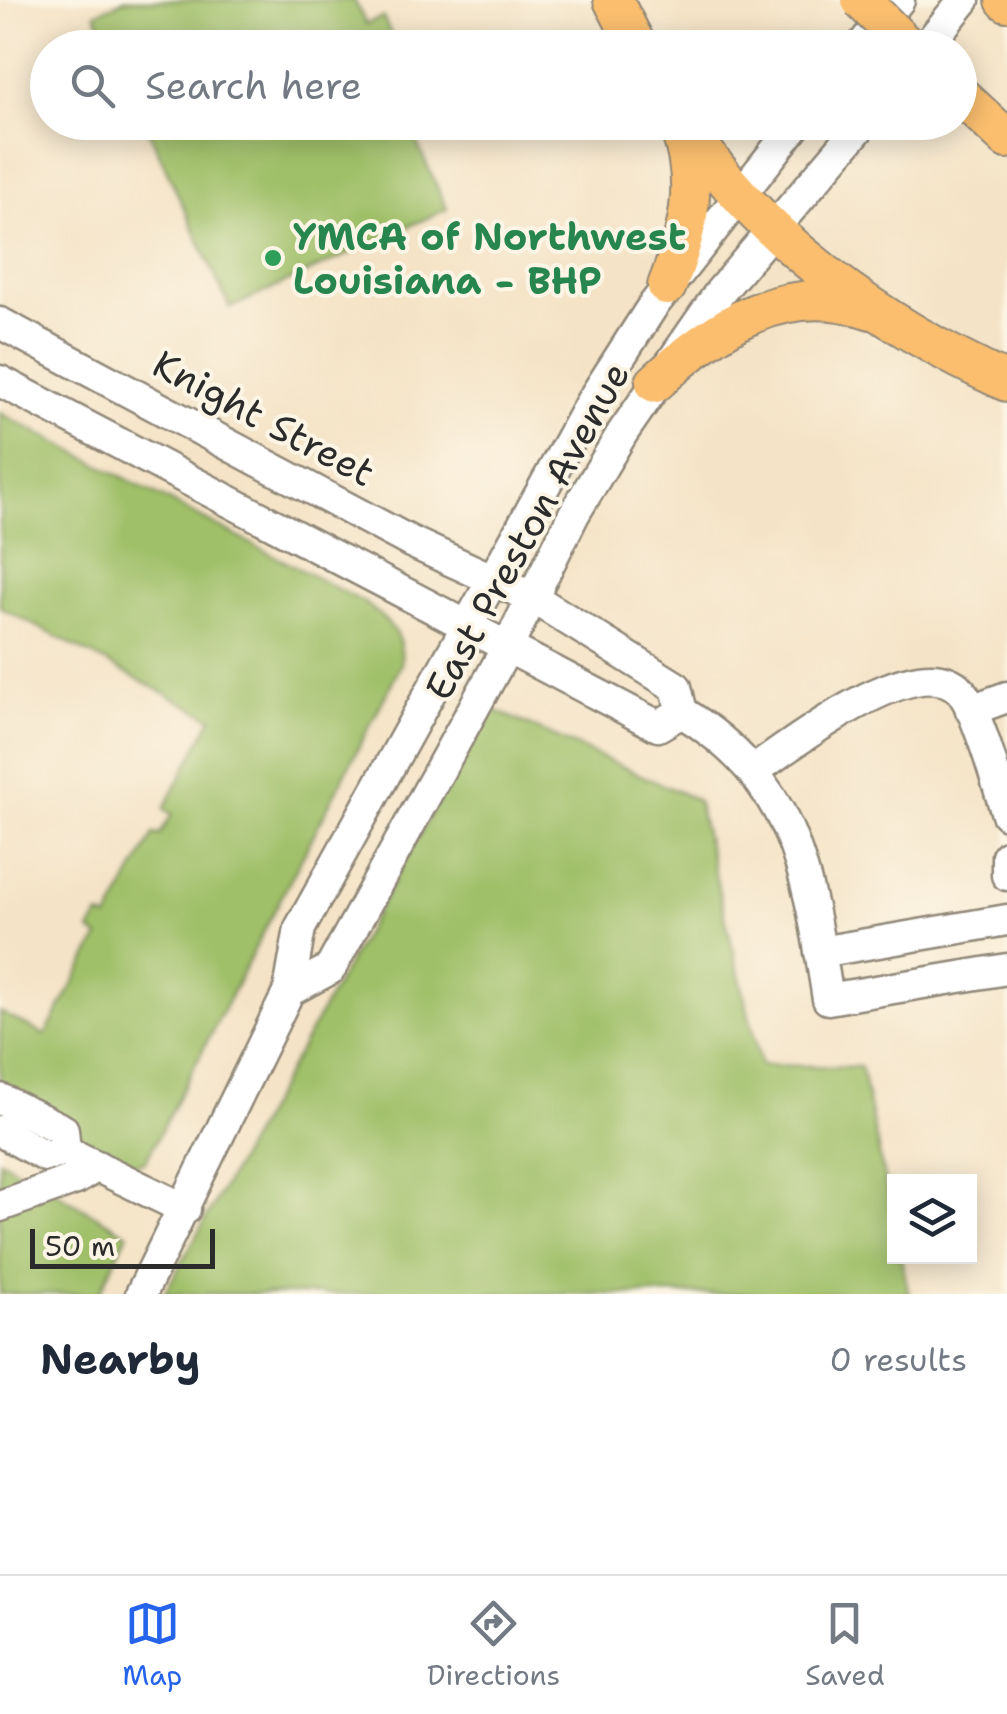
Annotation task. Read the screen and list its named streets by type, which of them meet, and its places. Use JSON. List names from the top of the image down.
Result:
{
  "streets": {
    "street": ["Knight Street", "East Preston Avenue"]
  },
  "crossings": [
    ["Knight Street", "East Preston Avenue"]
  ],
  "places": ["YMCA of Northwest Louisiana - BHP"],
  "scale_bar": "50 m",
  "page": {
    "search": "Search here",
    "scale": "50 m",
    "heading": ["Nearby", "0 results"],
    "nav": ["Map", "Directions", "Saved"]
  }
}
